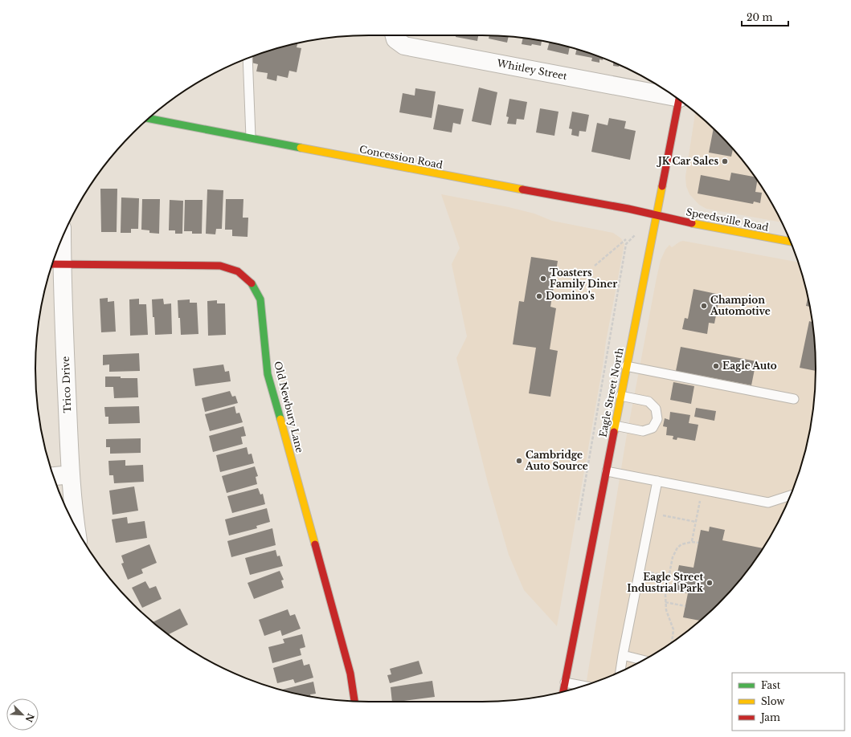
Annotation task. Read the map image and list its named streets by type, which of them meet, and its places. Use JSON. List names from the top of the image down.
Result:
{
  "streets": {
    "main road": [
      "Concession Road",
      "Speedsville Road",
      "Eagle Street North",
      "Old Newbury Lane"
    ],
    "street": ["Whitley Street", "Trico Drive"]
  },
  "crossings": [
    ["Concession Road", "Speedsville Road"],
    ["Concession Road", "Eagle Street North"],
    ["Speedsville Road", "Eagle Street North"],
    ["Trico Drive", "Old Newbury Lane"]
  ],
  "places": [
    "JK Car Sales",
    "Toasters Family Diner",
    "Domino's",
    "Champion Automotive",
    "Eagle Auto",
    "Cambridge Auto Source",
    "Eagle Street Industrial Park"
  ],
  "legend": ["Fast", "Slow", "Jam"],
  "scale_bar": "20 m",
  "north": "bottom right"
}
